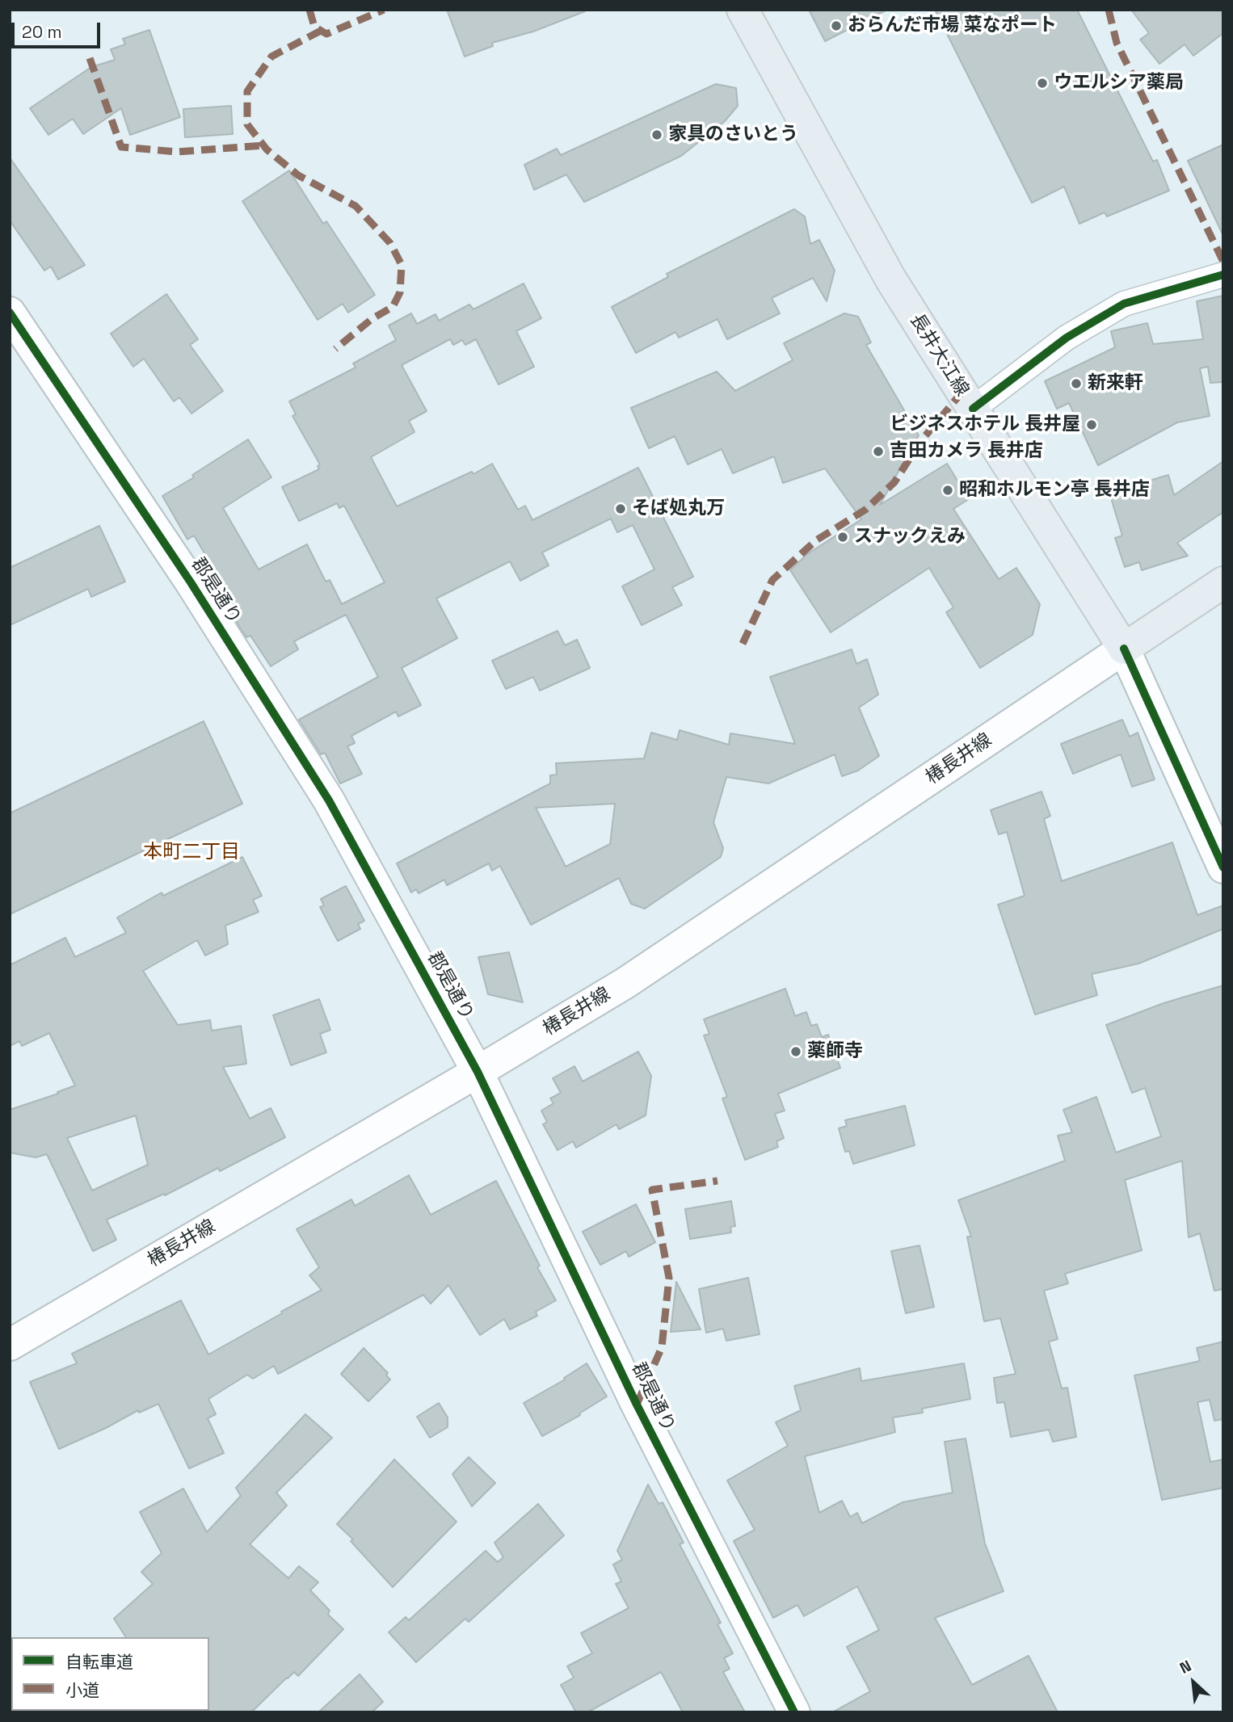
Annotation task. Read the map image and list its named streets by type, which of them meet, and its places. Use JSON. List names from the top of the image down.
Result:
{
  "streets": {
    "main road": ["長井大江線"],
    "street": ["郡是通り", "椿長井線"]
  },
  "crossings": [
    ["長井大江線", "椿長井線"],
    ["郡是通り", "椿長井線"]
  ],
  "districts": ["本町二丁目"],
  "places": [
    "おらんだ市場 菜なポート",
    "ウエルシア薬局",
    "家具のさいとう",
    "新来軒",
    "ビジネスホテル 長井屋",
    "吉田カメラ 長井店",
    "昭和ホルモン亭 長井店",
    "そば処丸万",
    "スナックえみ",
    "薬師寺"
  ],
  "legend": ["自転車道", "小道"],
  "scale_bar": "20 m",
  "north": "top left"
}
